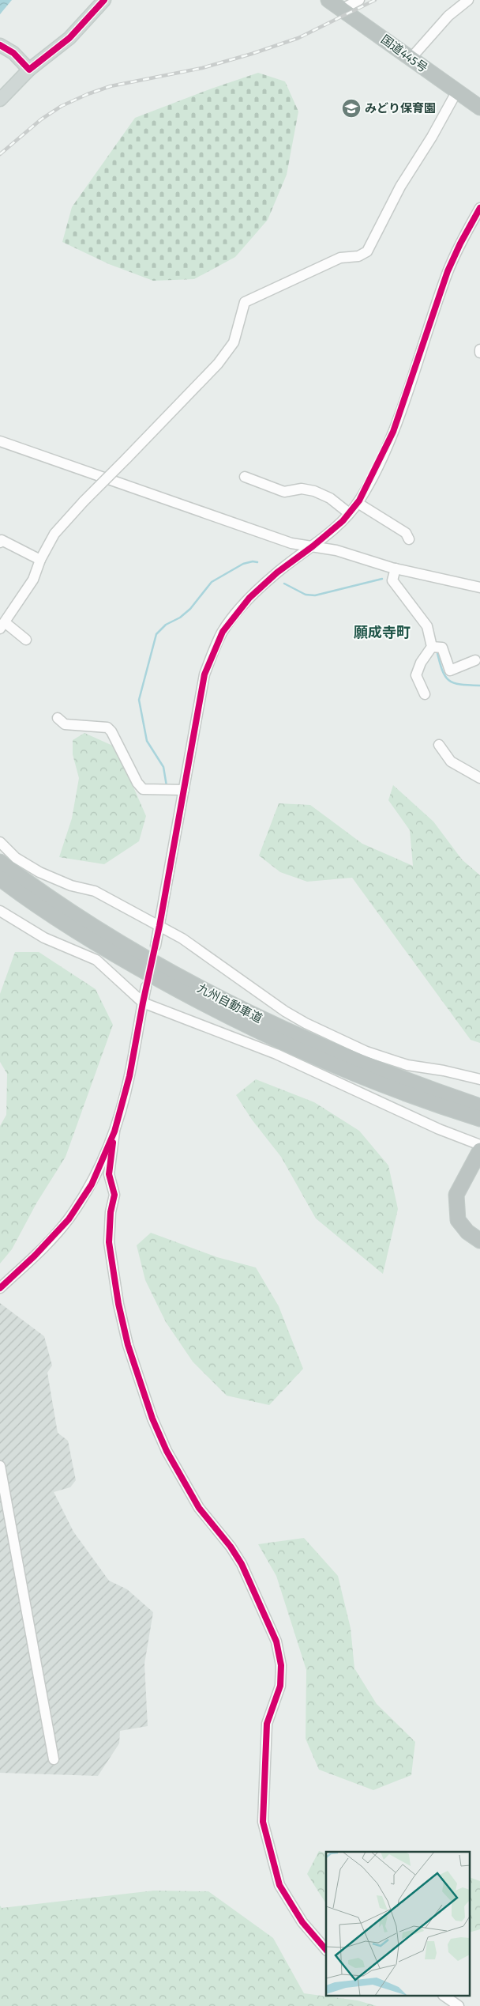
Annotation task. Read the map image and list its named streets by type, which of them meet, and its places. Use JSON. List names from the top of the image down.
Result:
{
  "streets": {
    "highway": ["国道445号", "九州自動車道"]
  },
  "districts": ["願成寺町"],
  "places": {
    "school or university": ["みどり保育園"]
  }
}
